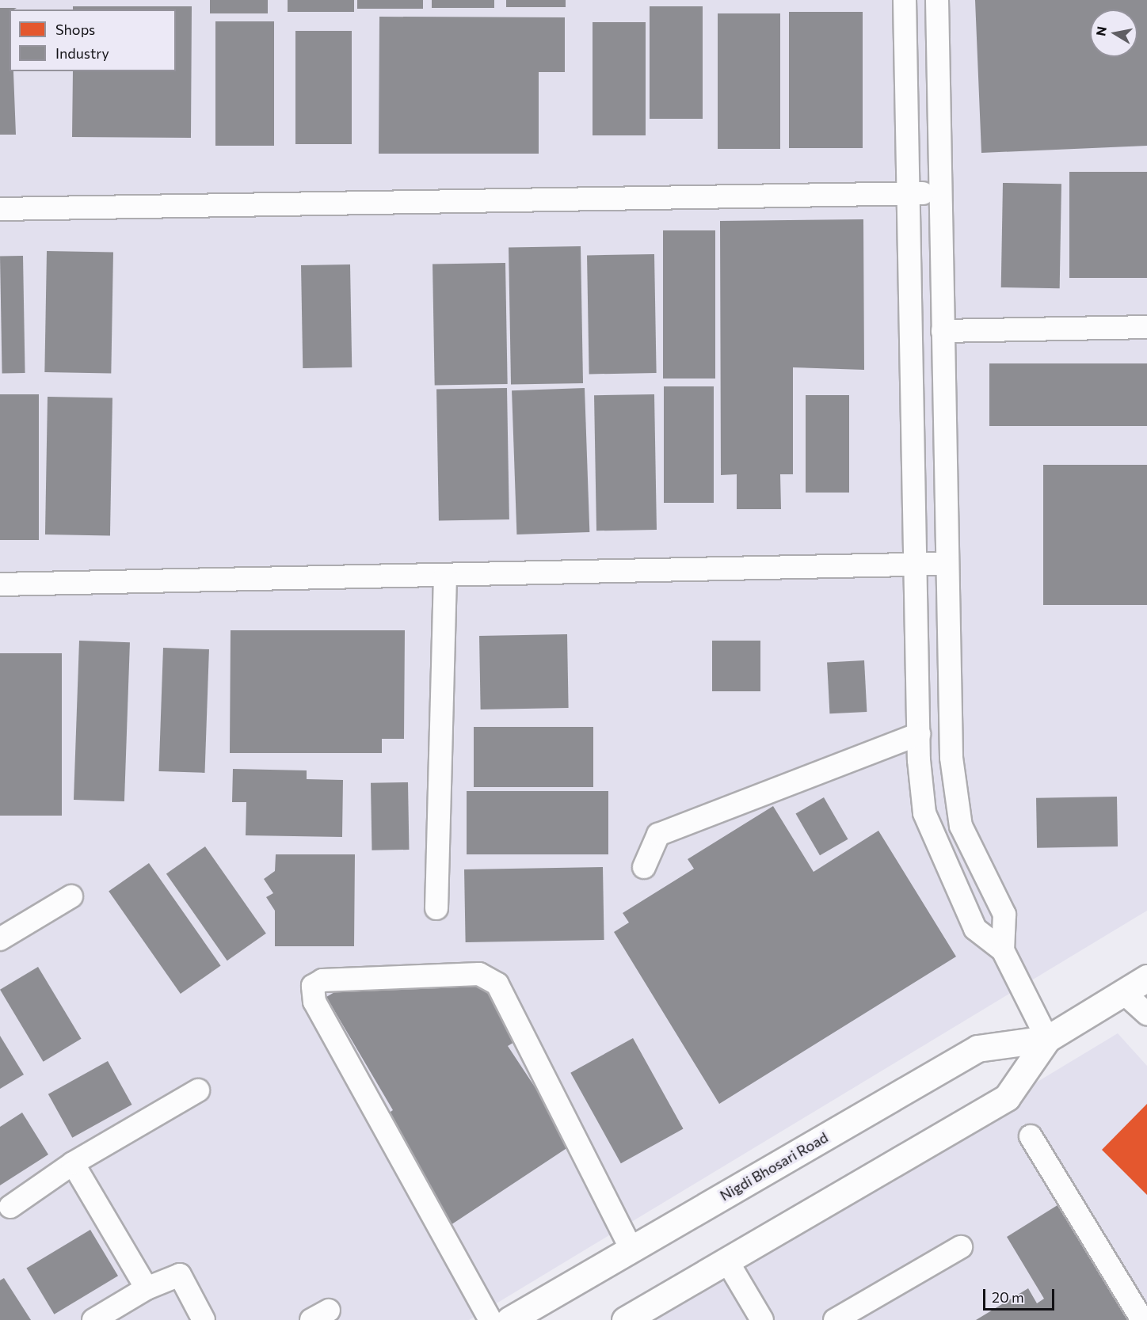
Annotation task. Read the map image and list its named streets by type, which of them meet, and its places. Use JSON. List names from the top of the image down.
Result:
{
  "streets": {
    "main road": ["Nigdi Bhosari Road"]
  },
  "legend": ["Shops", "Industry"],
  "scale_bar": "20 m",
  "north": "left"
}
